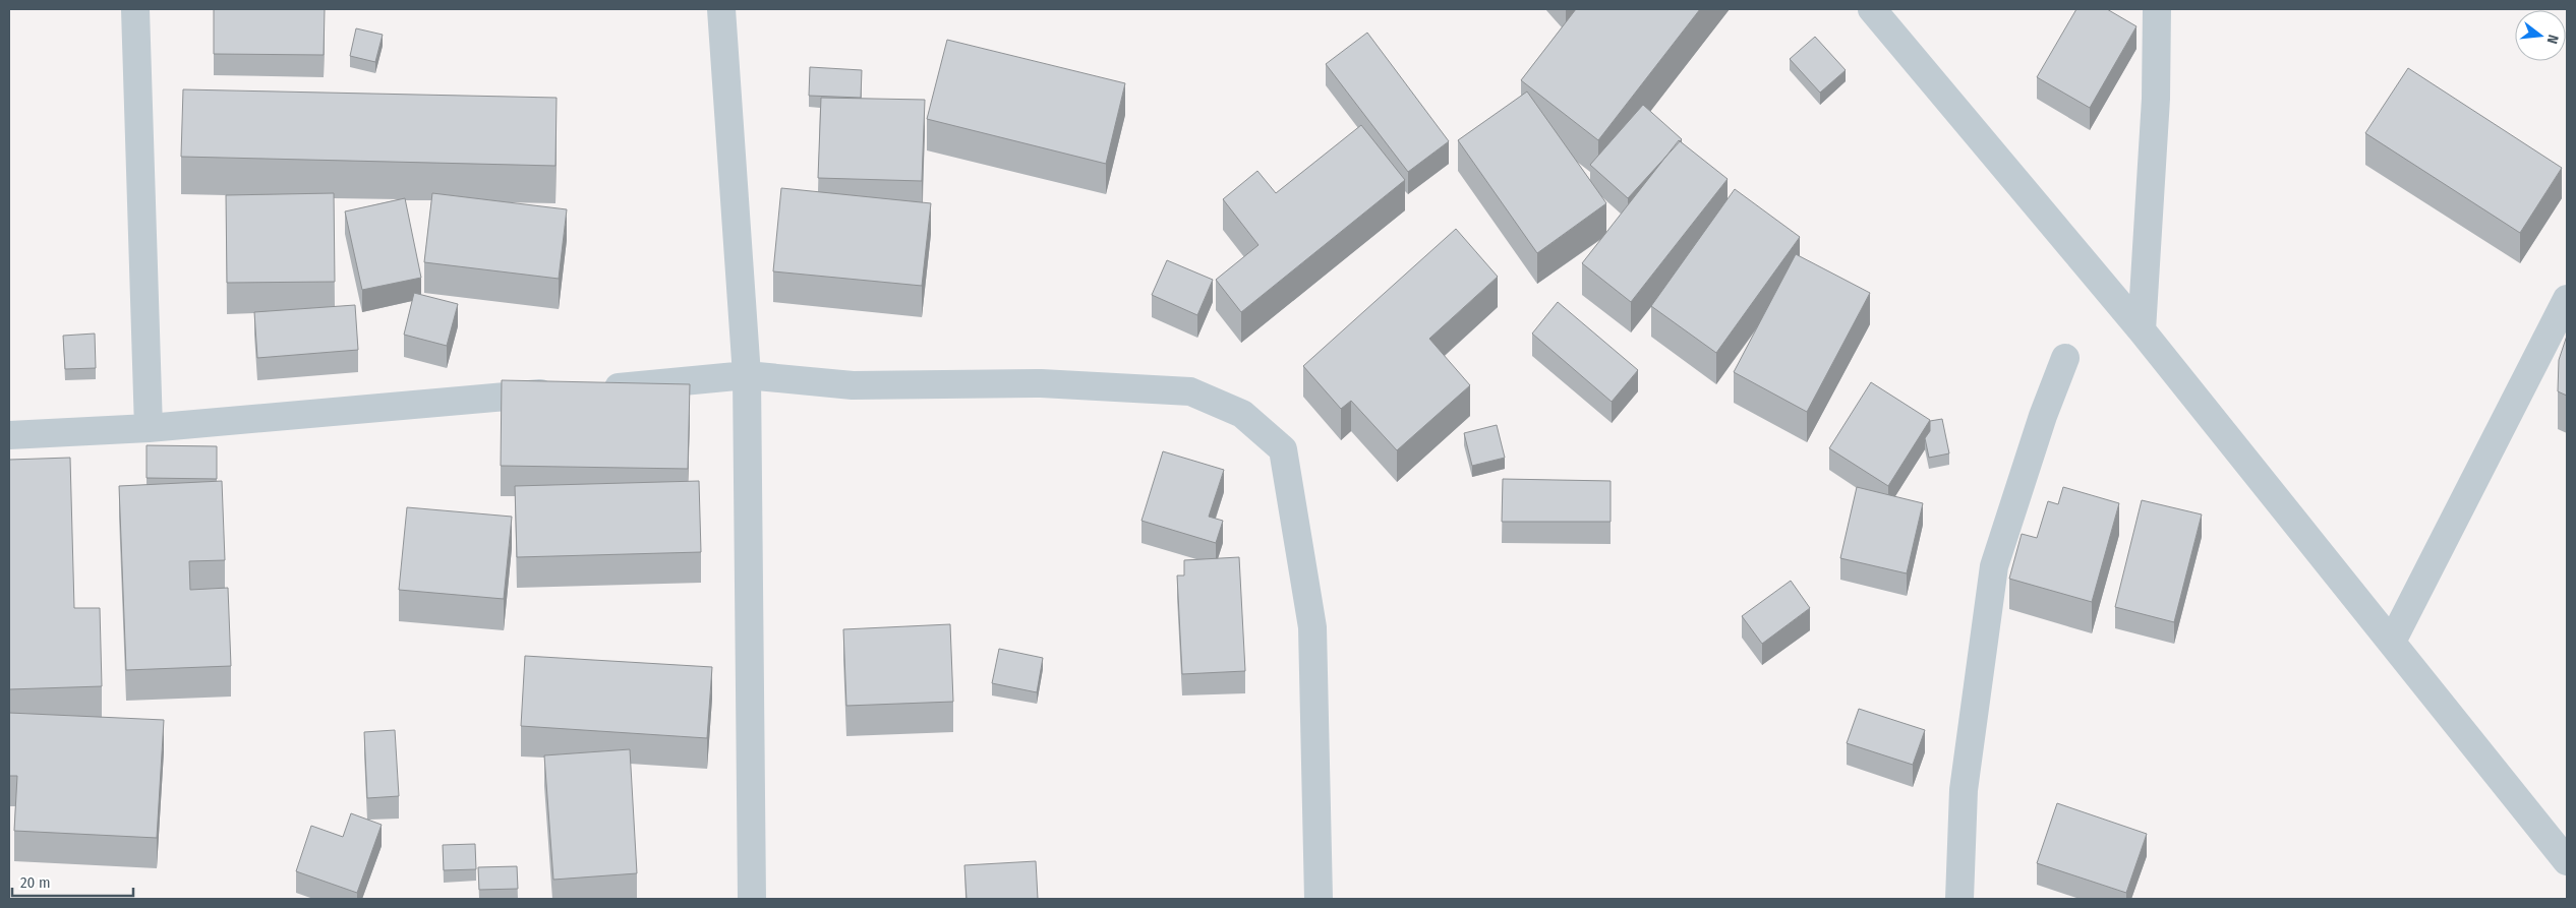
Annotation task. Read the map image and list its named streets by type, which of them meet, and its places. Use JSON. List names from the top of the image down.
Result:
{
  "scale_bar": "20 m",
  "north": "right"
}
